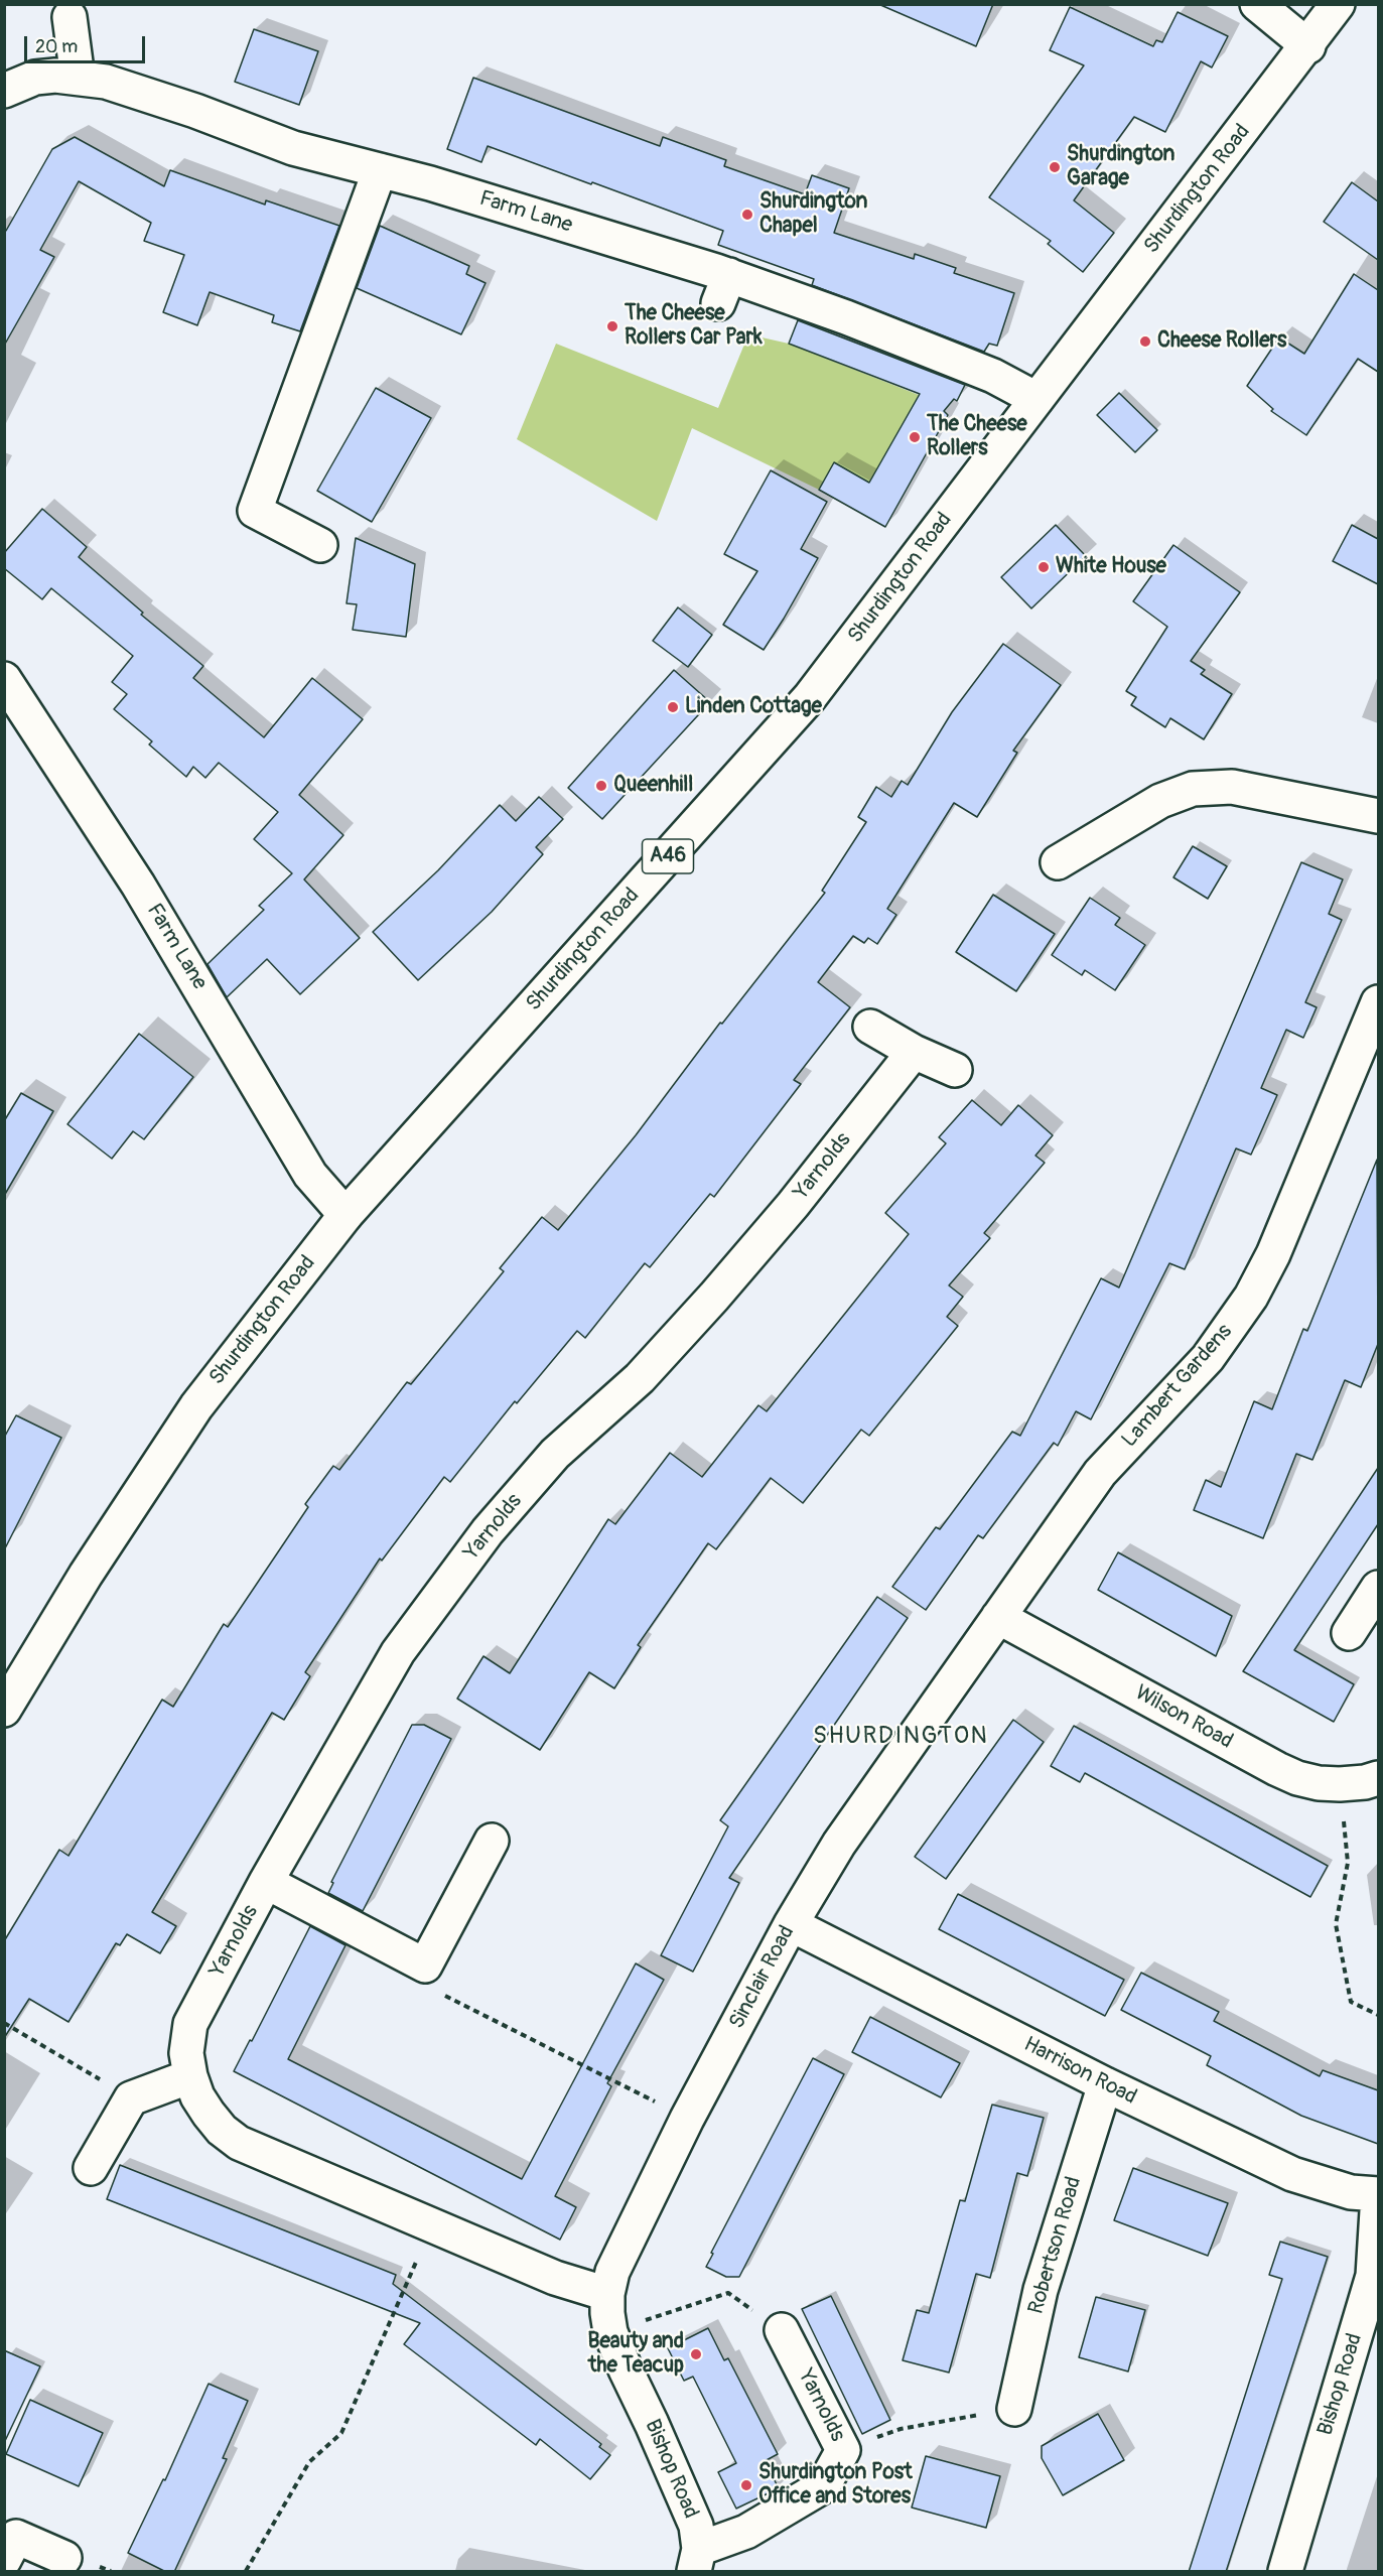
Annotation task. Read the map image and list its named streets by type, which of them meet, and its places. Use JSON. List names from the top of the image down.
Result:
{
  "streets": {
    "street": [
      "Shurdington Road",
      "Farm Lane",
      "A46",
      "Yarnolds",
      "Lambert Gardens",
      "Wilson Road",
      "Sinclair Road",
      "Harrison Road",
      "Robertson Road",
      "Bishop Road"
    ]
  },
  "crossings": [
    ["Shurdington Road", "Farm Lane"],
    ["Yarnolds", "Sinclair Road"],
    ["Yarnolds", "Bishop Road"],
    ["Lambert Gardens", "Wilson Road"],
    ["Lambert Gardens", "Sinclair Road"],
    ["Wilson Road", "Sinclair Road"],
    ["Sinclair Road", "Harrison Road"],
    ["Sinclair Road", "Bishop Road"],
    ["Harrison Road", "Robertson Road"],
    ["Harrison Road", "Bishop Road"]
  ],
  "districts": ["SHURDINGTON"],
  "places": [
    "Shurdington Garage",
    "Shurdington Chapel",
    "The Cheese Rollers Car Park",
    "Cheese Rollers",
    "The Cheese Rollers",
    "White House",
    "Linden Cottage",
    "Queenhill",
    "Beauty and the Teacup",
    "Shurdington Post Office and Stores"
  ],
  "scale_bar": "20 m"
}
